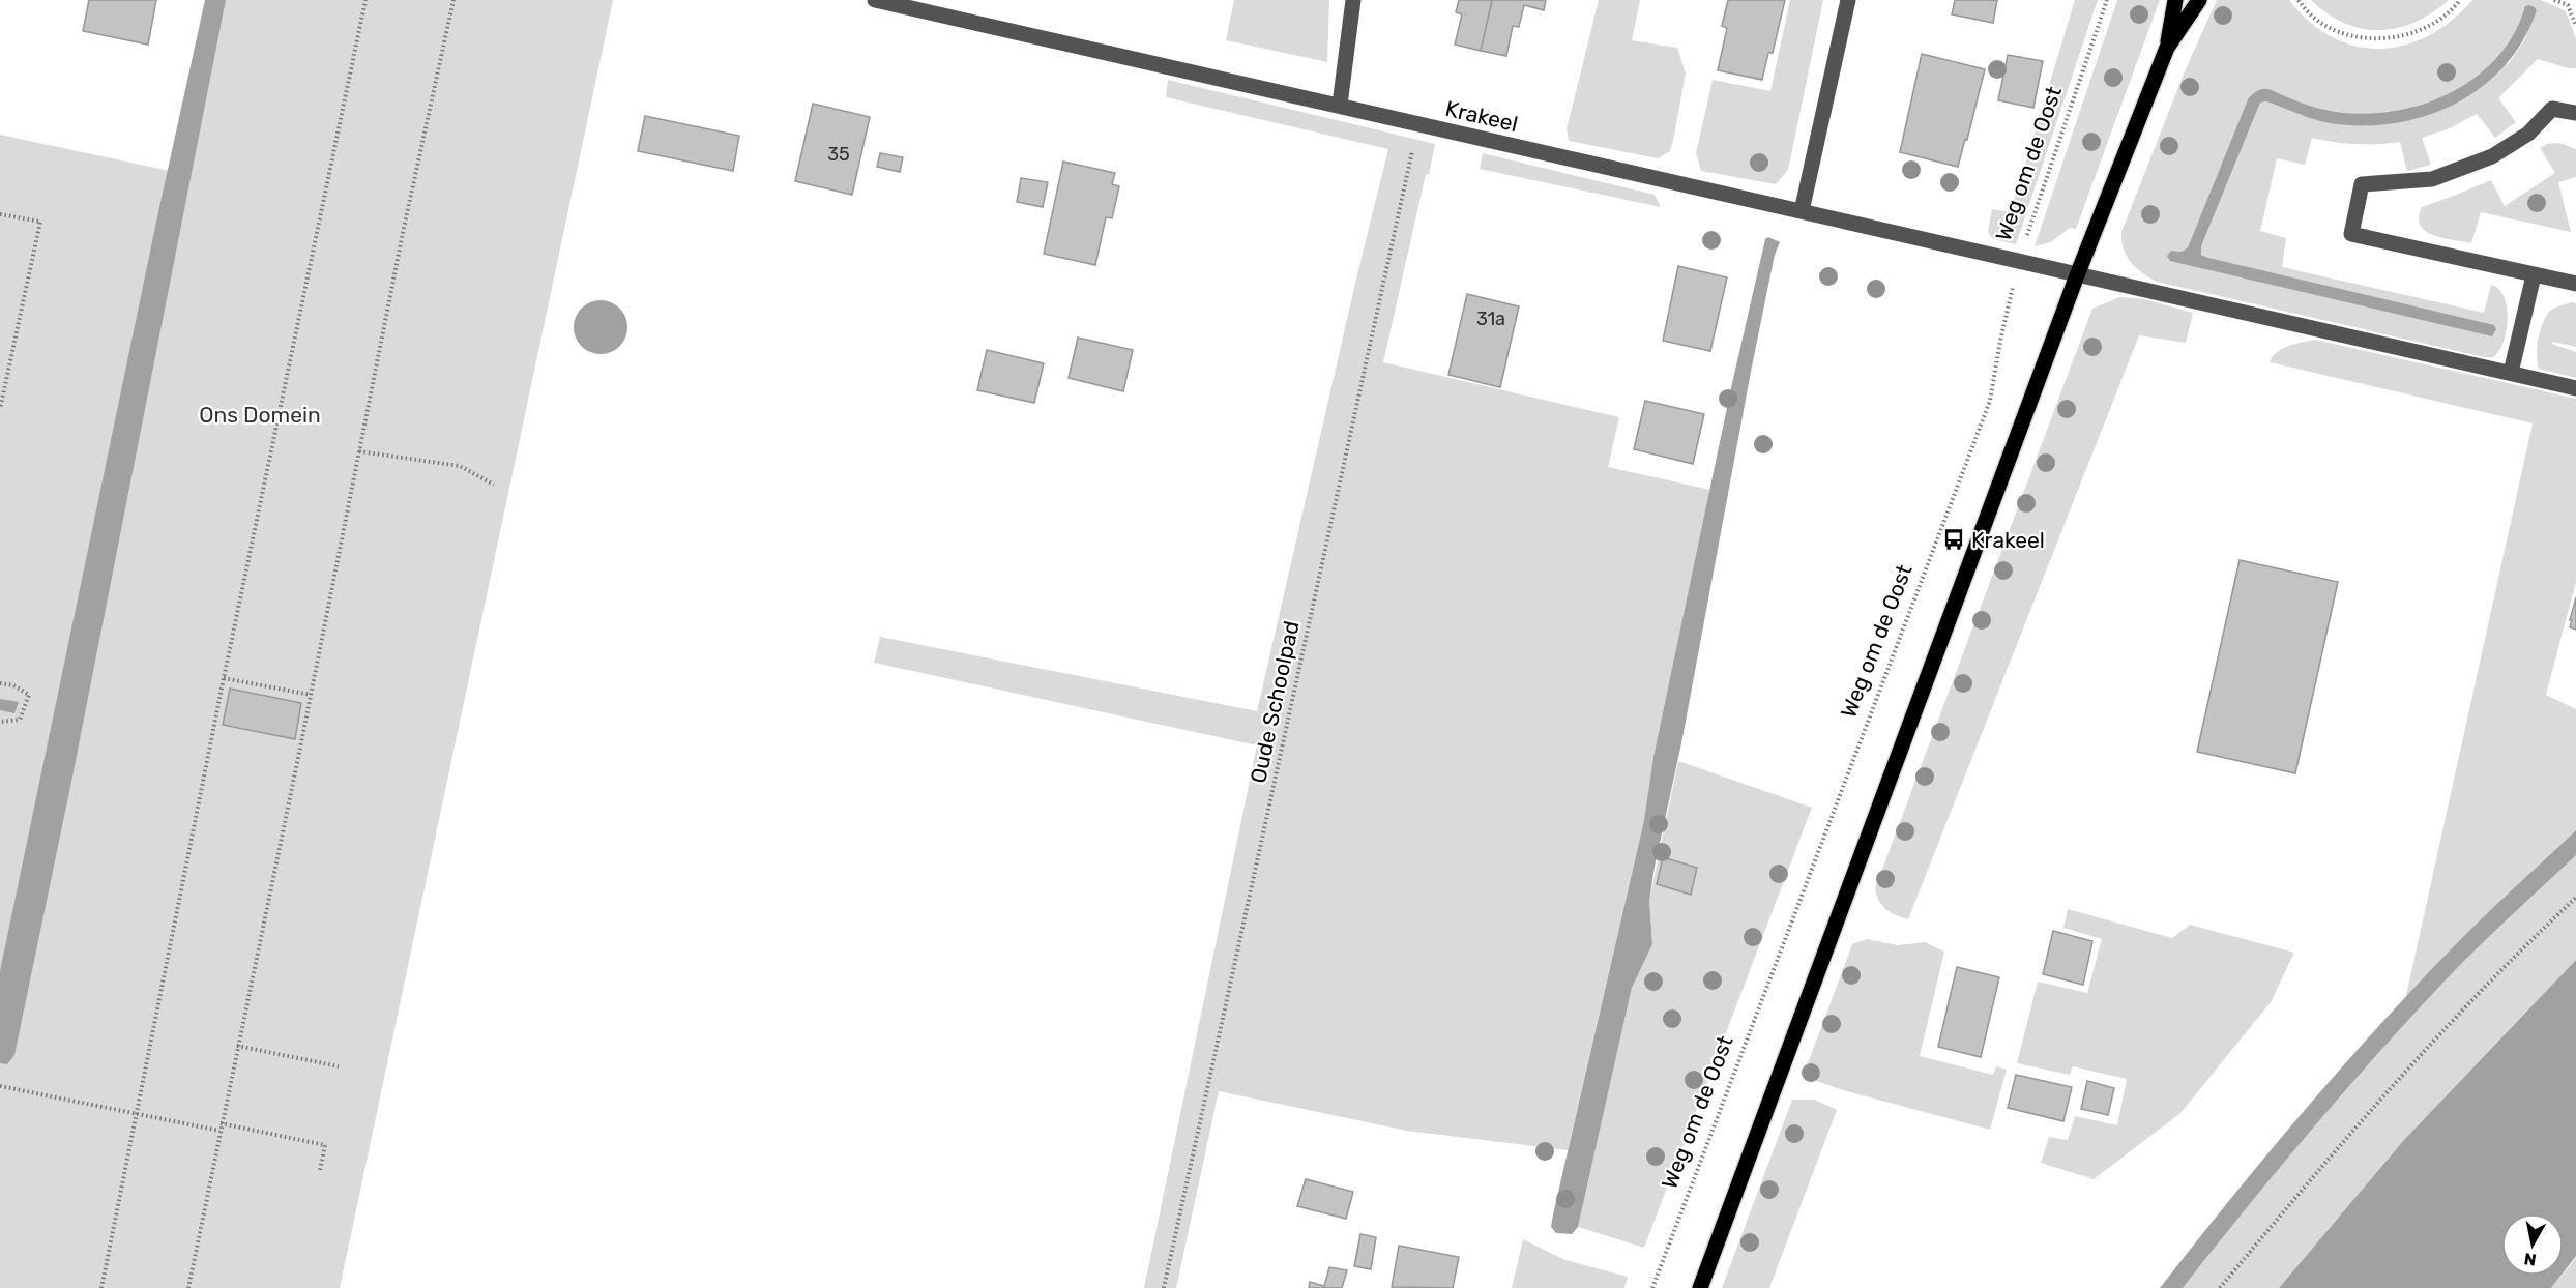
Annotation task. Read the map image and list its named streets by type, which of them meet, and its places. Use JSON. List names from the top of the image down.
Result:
{
  "streets": {
    "street": ["Krakeel"],
    "path": ["Weg om de Oost", "Oude Schoolpad"]
  },
  "crossings": [
    ["Krakeel", "Weg om de Oost"],
    ["Krakeel", "Oude Schoolpad"]
  ],
  "parks": ["Ons Domein"],
  "places": {
    "bus stop": ["Krakeel"]
  },
  "house_numbers": ["35", "31a"],
  "north": "bottom"
}
